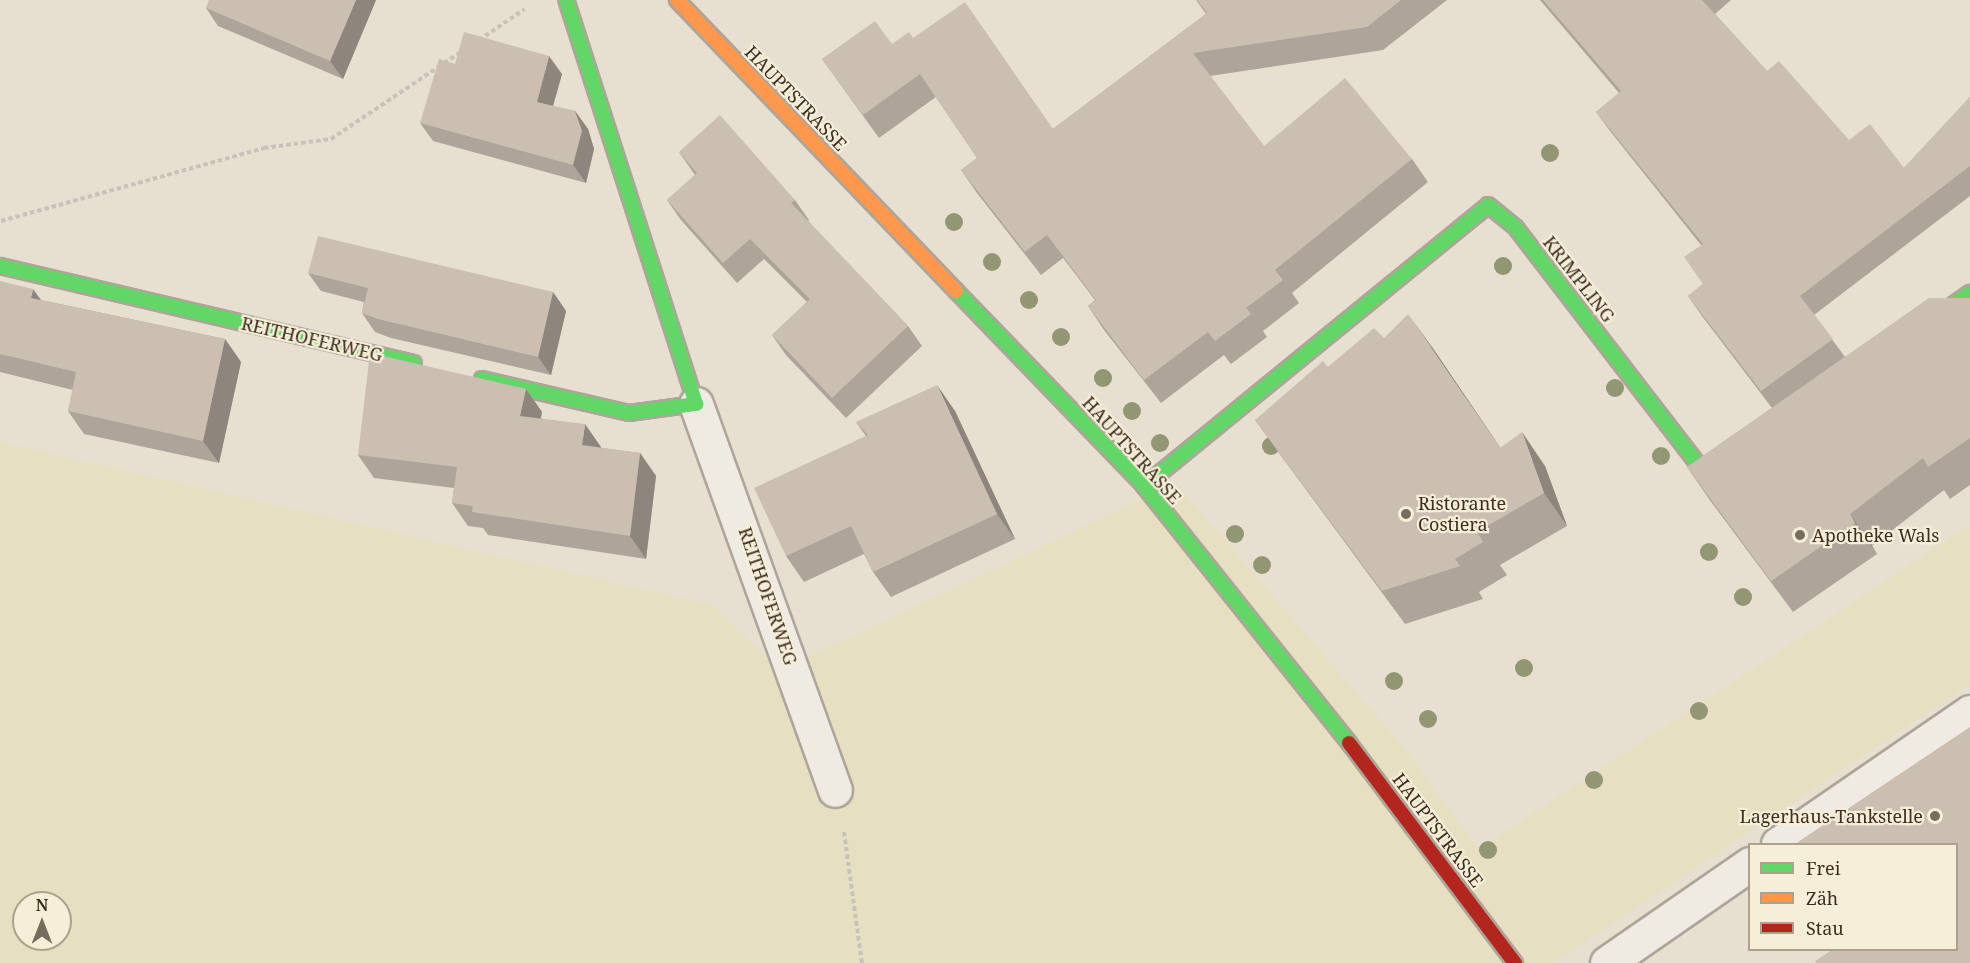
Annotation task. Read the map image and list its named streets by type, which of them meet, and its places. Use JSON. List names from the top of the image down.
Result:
{
  "streets": {
    "street": ["HAUPTSTRASSE", "KRIMPLING", "REITHOFERWEG"]
  },
  "crossings": [
    ["HAUPTSTRASSE", "KRIMPLING"]
  ],
  "places": ["Ristorante Costiera", "Apotheke Wals", "Lagerhaus-Tankstelle"],
  "legend": ["Frei", "Zäh", "Stau"],
  "north": "top"
}
